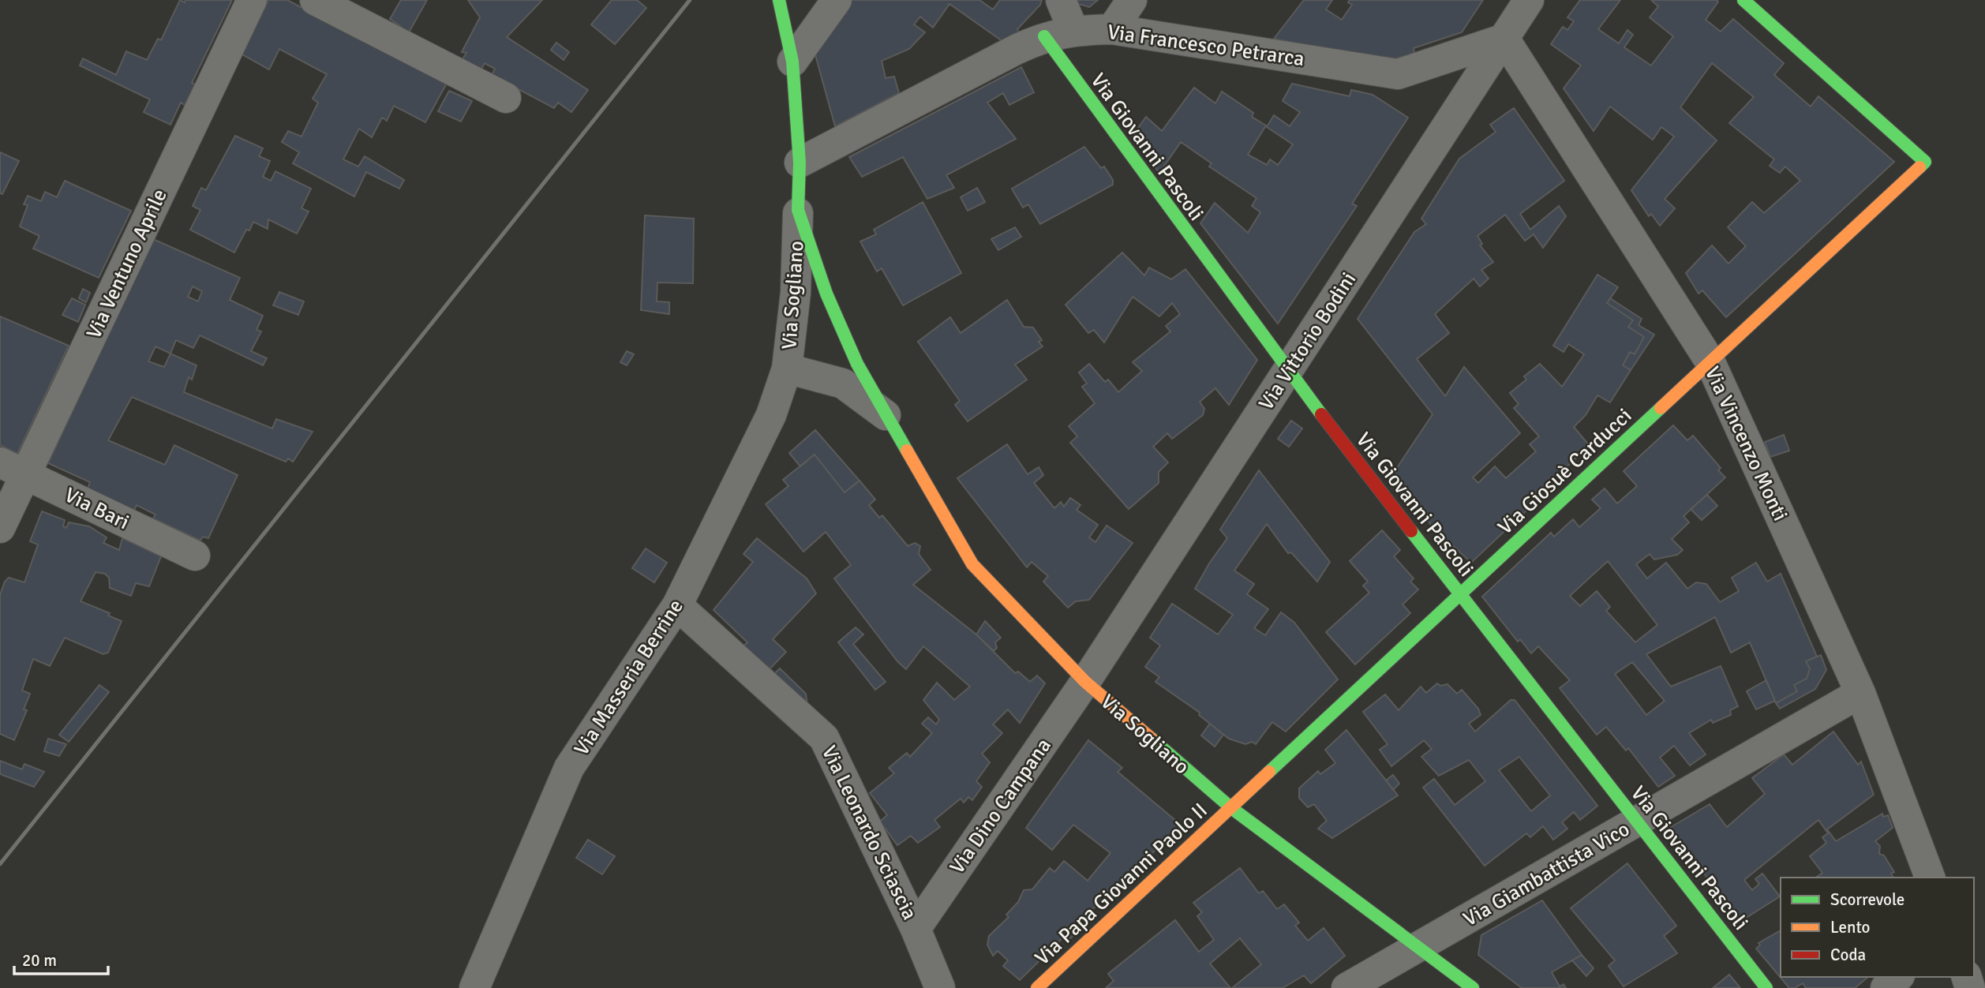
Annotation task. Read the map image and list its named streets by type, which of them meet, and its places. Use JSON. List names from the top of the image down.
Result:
{
  "streets": {
    "street": [
      "Via Francesco Petrarca",
      "Via Giovanni Pascoli",
      "Via Ventuno Aprile",
      "Via Sogliano",
      "Via Vittorio Bodini",
      "Via Vincenzo Monti",
      "Via Giosuè Carducci",
      "Via Bari",
      "Via Masseria Berrine",
      "Via Dino Campana",
      "Via Leonardo Sciascia",
      "Via Giambattista Vico",
      "Via Papa Giovanni Paolo II"
    ]
  },
  "crossings": [
    ["Via Francesco Petrarca", "Via Giovanni Pascoli"],
    ["Via Francesco Petrarca", "Via Sogliano"],
    ["Via Francesco Petrarca", "Via Vittorio Bodini"],
    ["Via Francesco Petrarca", "Via Vincenzo Monti"],
    ["Via Giovanni Pascoli", "Via Vittorio Bodini"],
    ["Via Giovanni Pascoli", "Via Giosuè Carducci"],
    ["Via Giovanni Pascoli", "Via Giambattista Vico"],
    ["Via Ventuno Aprile", "Via Bari"],
    ["Via Sogliano", "Via Vittorio Bodini"],
    ["Via Sogliano", "Via Giosuè Carducci"],
    ["Via Sogliano", "Via Masseria Berrine"],
    ["Via Sogliano", "Via Dino Campana"],
    ["Via Sogliano", "Via Giambattista Vico"],
    ["Via Sogliano", "Via Papa Giovanni Paolo II"],
    ["Via Vittorio Bodini", "Via Vincenzo Monti"],
    ["Via Vittorio Bodini", "Via Dino Campana"],
    ["Via Vincenzo Monti", "Via Giosuè Carducci"],
    ["Via Vincenzo Monti", "Via Giambattista Vico"],
    ["Via Giosuè Carducci", "Via Papa Giovanni Paolo II"],
    ["Via Masseria Berrine", "Via Leonardo Sciascia"],
    ["Via Dino Campana", "Via Leonardo Sciascia"]
  ],
  "legend": ["Scorrevole", "Lento", "Coda"],
  "scale_bar": "20 m"
}
